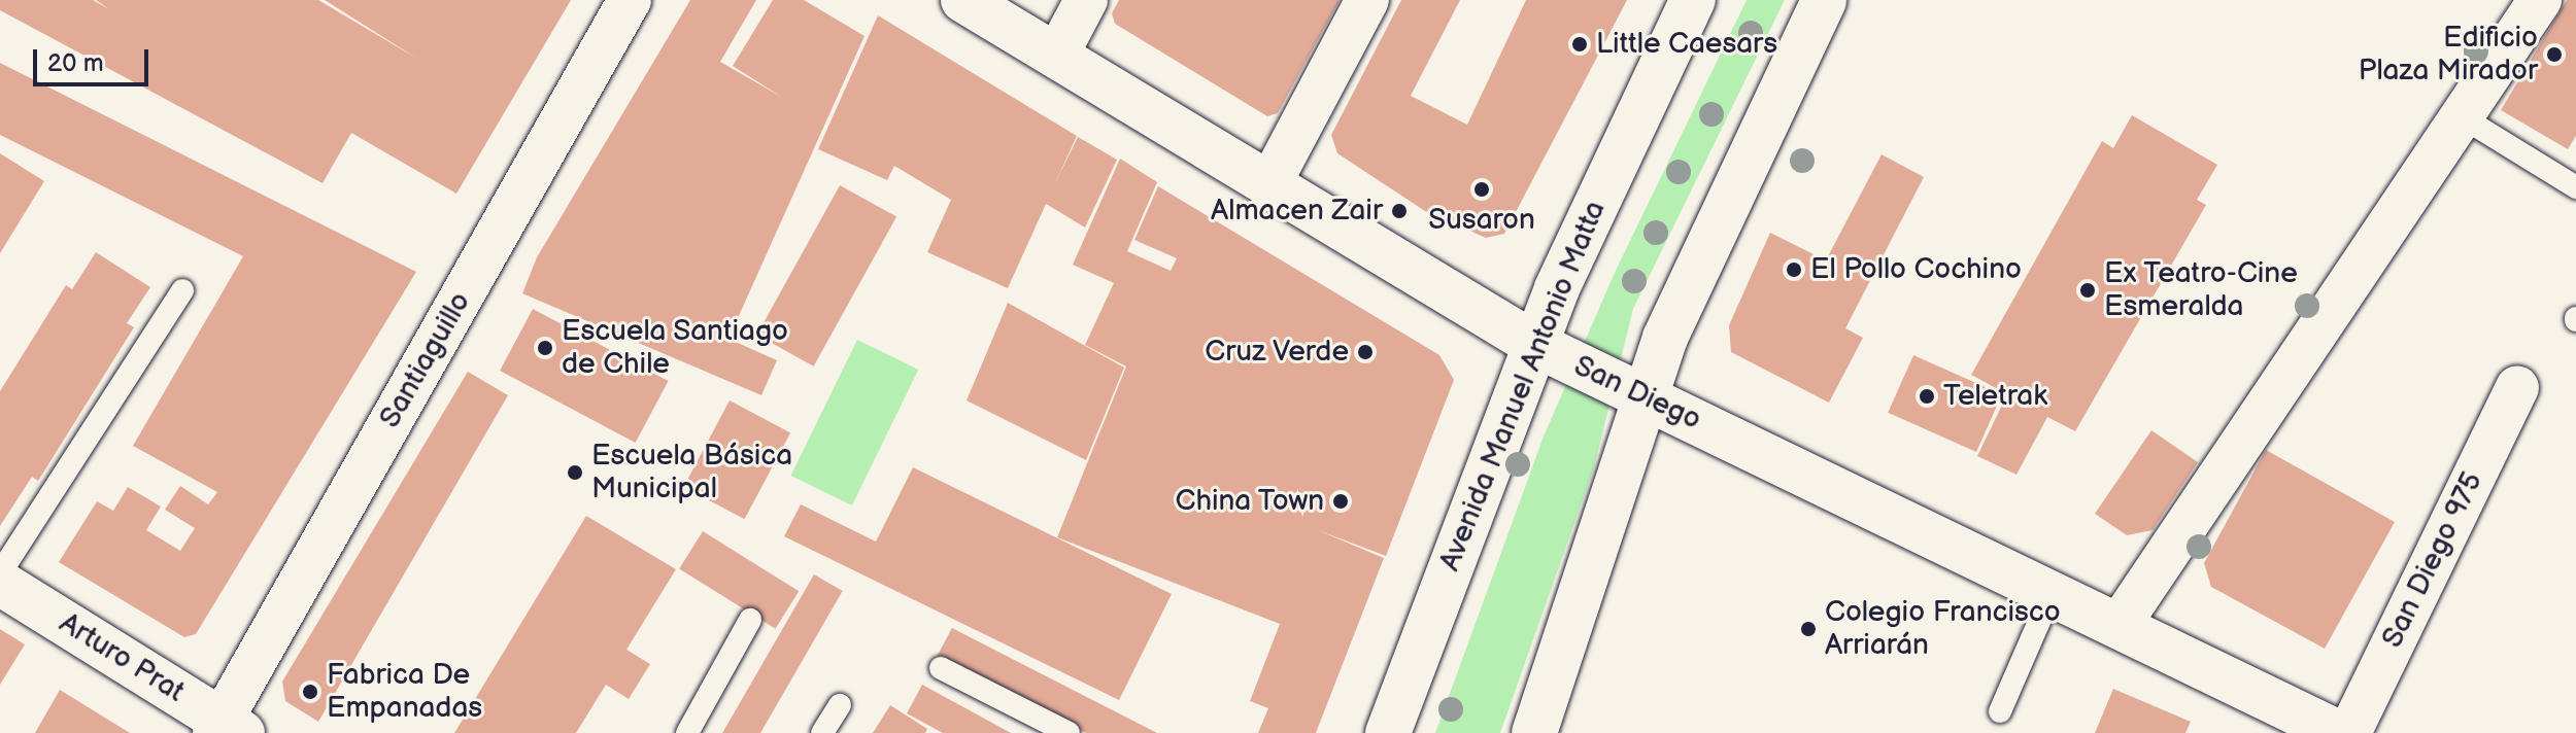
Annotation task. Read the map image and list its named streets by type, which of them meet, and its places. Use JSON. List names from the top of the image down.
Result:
{
  "streets": {
    "main road": ["Avenida Manuel Antonio Matta", "San Diego", "Arturo Prat"],
    "street": ["Santiaguillo", "San Diego 975"]
  },
  "crossings": [
    ["Santiaguillo", "Arturo Prat"],
    ["Avenida Manuel Antonio Matta", "San Diego"]
  ],
  "places": [
    "Little Caesars",
    "Edificio Plaza Mirador",
    "Susaron",
    "Almacen Zair",
    "El Pollo Cochino",
    "Ex Teatro-Cine Esmeralda",
    "Escuela Santiago de Chile",
    "Cruz Verde",
    "Teletrak",
    "Escuela Básica Municipal",
    "China Town",
    "Colegio Francisco Arriarán",
    "Fabrica De Empanadas"
  ],
  "scale_bar": "20 m"
}
